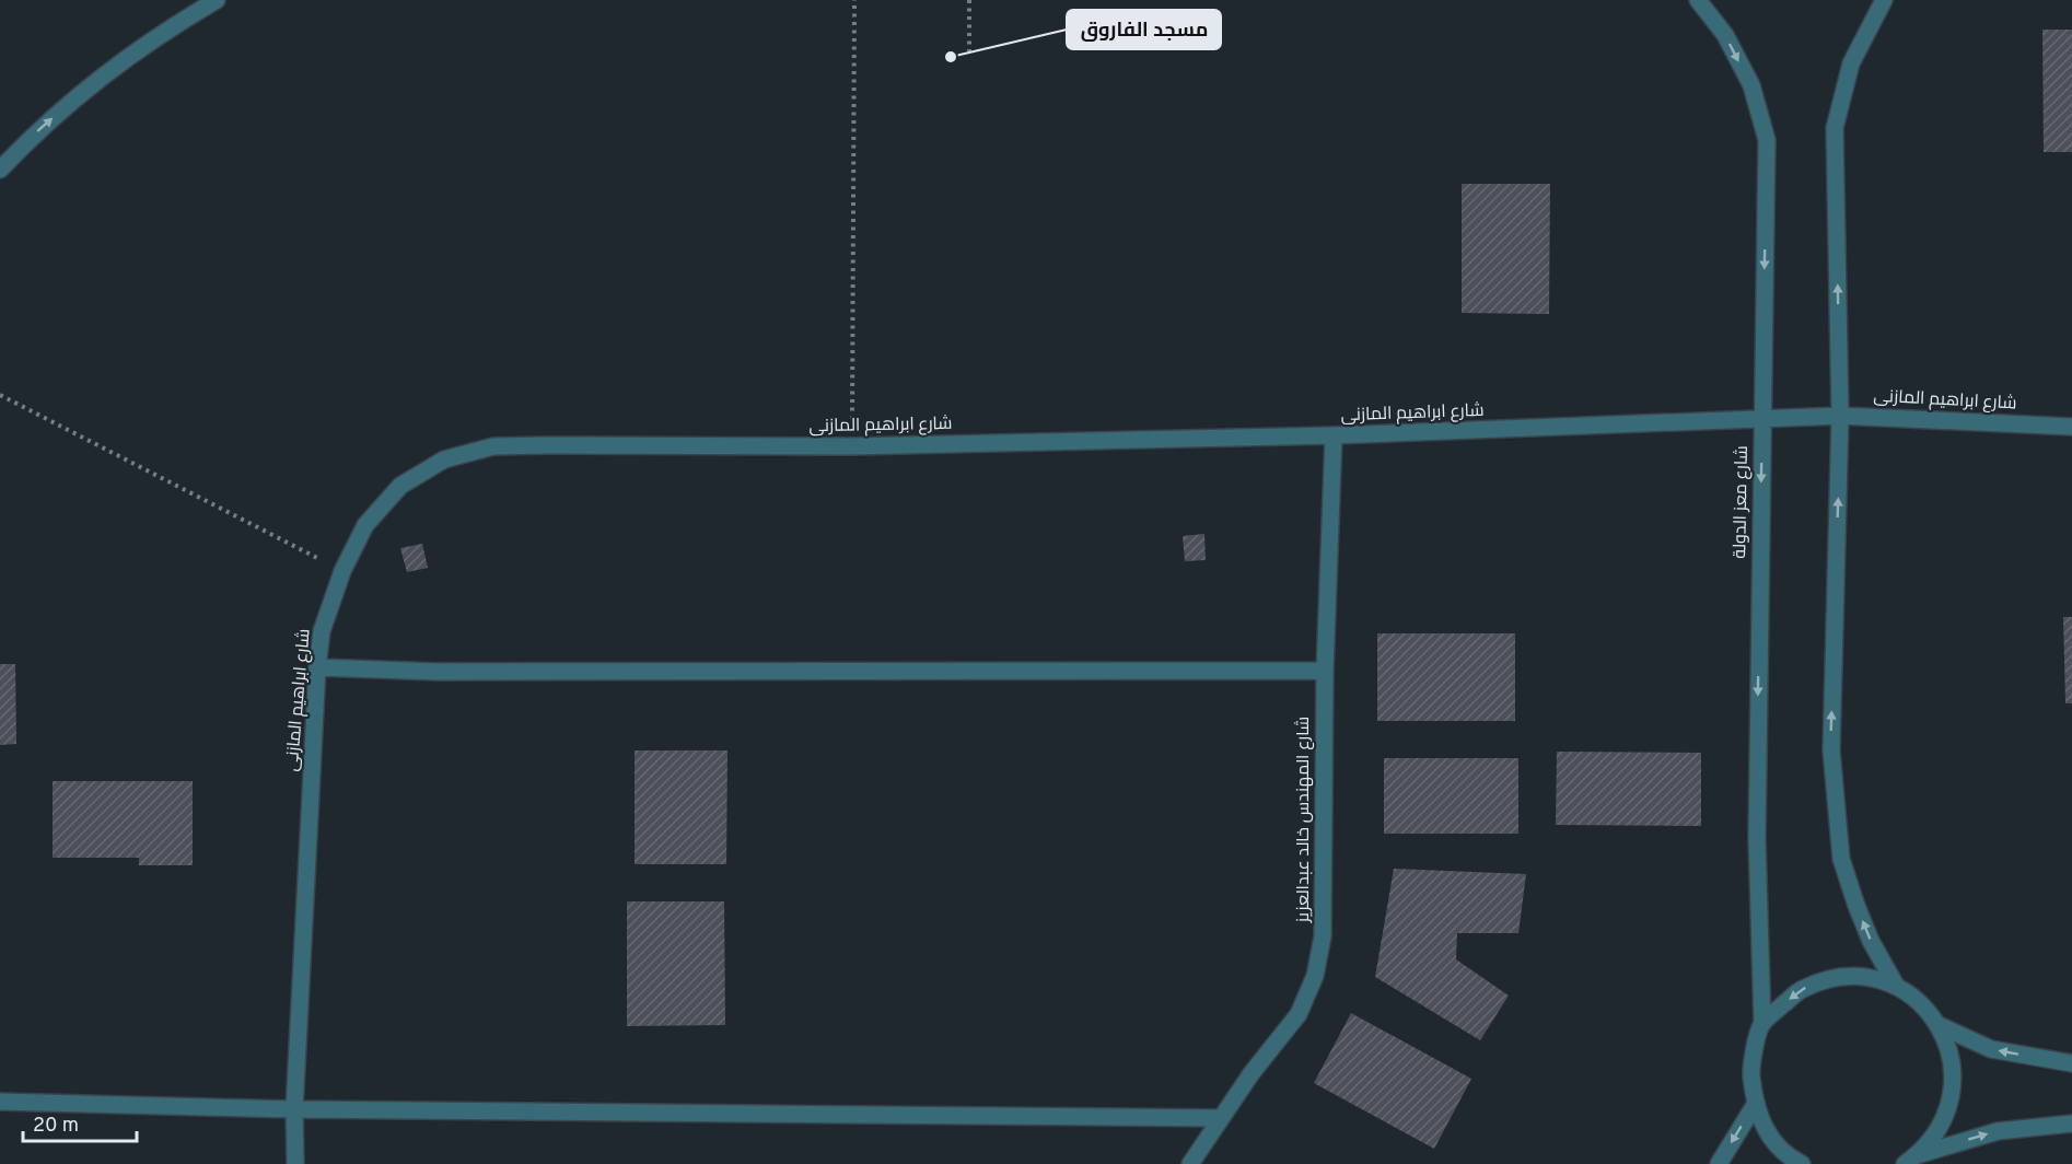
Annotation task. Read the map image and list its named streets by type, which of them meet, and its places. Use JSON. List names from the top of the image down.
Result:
{
  "streets": {
    "street": ["شارع ابراهيم المازنى", "شارع معز الدولة", "شارع المهندس خالد عبدالعزيز"]
  },
  "crossings": [
    ["شارع ابراهيم المازنى", "شارع معز الدولة"],
    ["شارع ابراهيم المازنى", "شارع المهندس خالد عبدالعزيز"]
  ],
  "places": ["مسجد الفاروق"],
  "scale_bar": "20 m"
}
